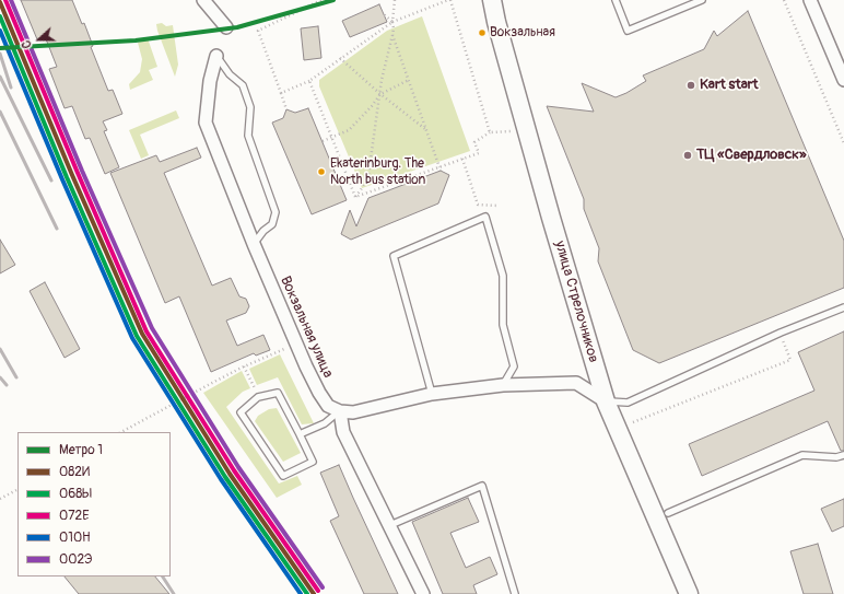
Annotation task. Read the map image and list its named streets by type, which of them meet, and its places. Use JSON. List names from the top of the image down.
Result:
{
  "streets": {
    "main road": ["улица Стрелочников"],
    "street": ["Вокзальная улица"]
  },
  "places": [
    "Вокзальная",
    "Kart start",
    "ТЦ «Свердловск»",
    "Ekaterinburg. The North bus station"
  ],
  "lines": [
    "metro line 1",
    "transit line 072Е",
    "transit line 002Э",
    "transit line 082И",
    "transit line 068Ы",
    "transit line 010Н"
  ],
  "legend": [
    "Метро 1",
    "082И",
    "068Ы",
    "072Е",
    "010Н",
    "002Э"
  ],
  "north": "left"
}
